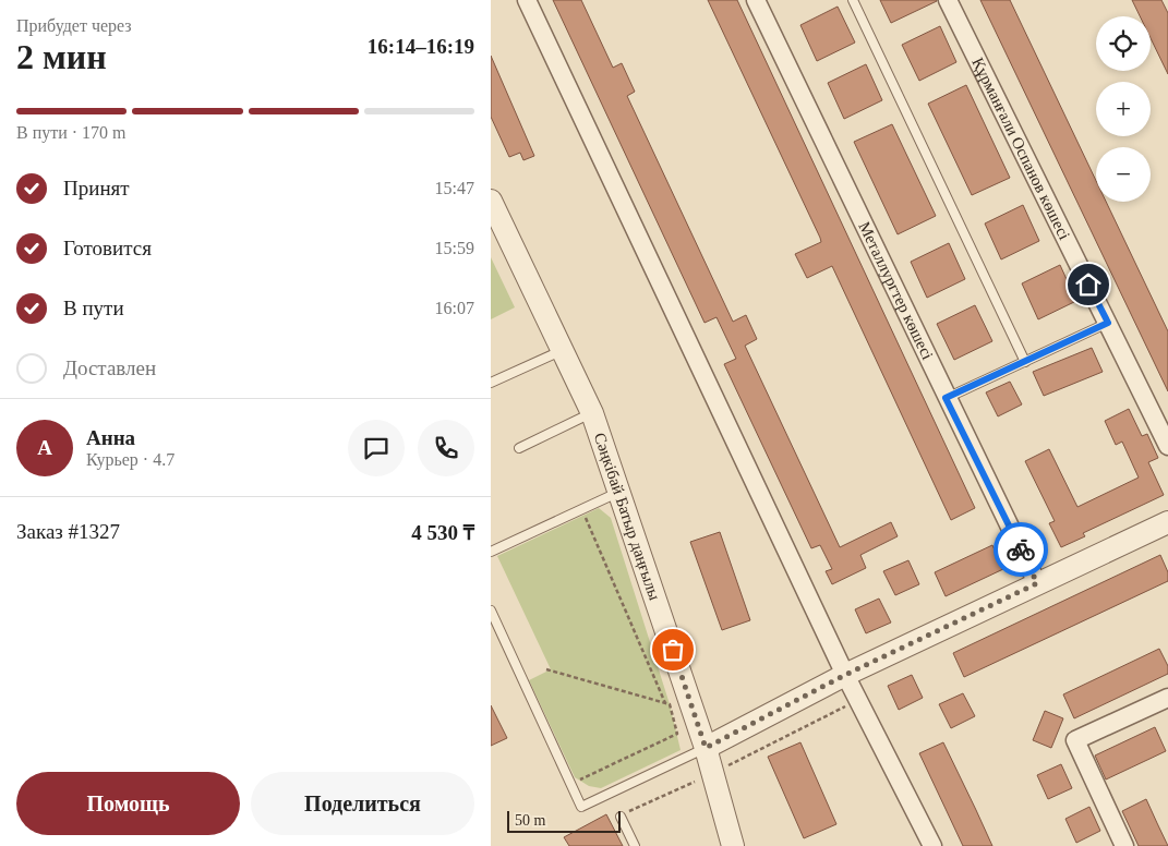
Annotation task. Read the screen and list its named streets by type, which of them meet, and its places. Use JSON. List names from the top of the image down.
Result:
{
  "streets": {
    "street": ["Құрманғали Оспанов көшесі", "Металлургтер көшесі", "Сәңкібай Батыр даңғылы"]
  },
  "scale_bar": "50 m",
  "page": {
    "heading": ["2 мин", "Прибудет через", "16:14–16:19"],
    "panel": [
      "Анна",
      "Курьер · 4.7",
      "Заказ #1327",
      "4 530 ₸"
    ],
    "map_buttons": ["+", "−"],
    "bar": "В пути · 170 m",
    "list": [
      ["Принят", "15:47"],
      ["Готовится", "15:59"],
      ["В пути", "16:07"],
      "Доставлен"
    ],
    "round": "А",
    "buttons": ["Помощь", "Поделиться"],
    "scale": "50 m"
  }
}
